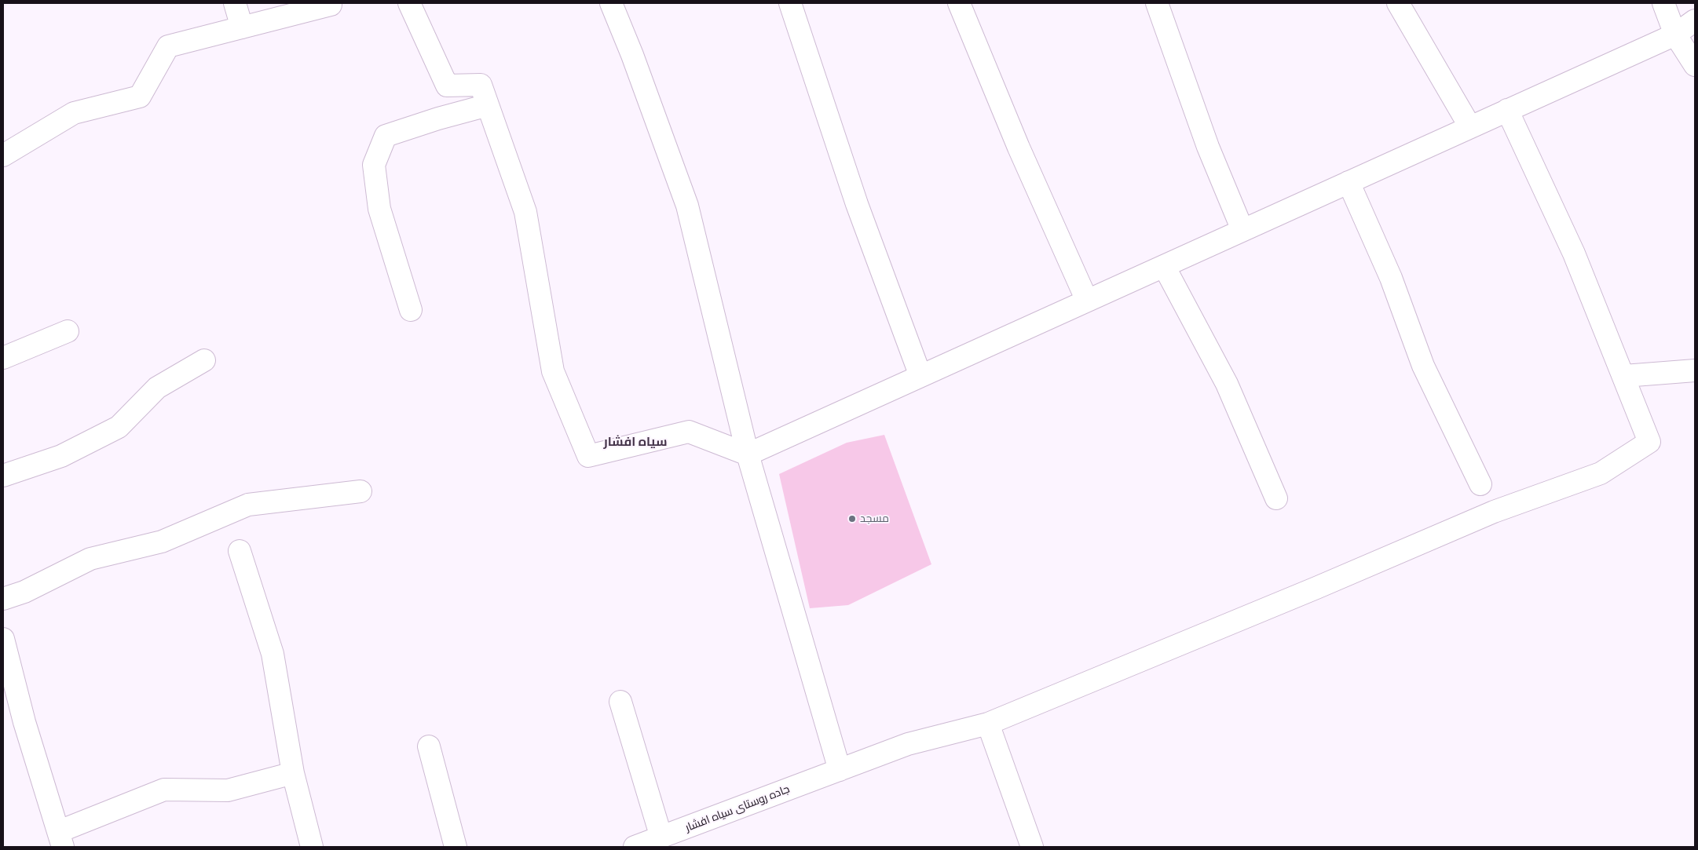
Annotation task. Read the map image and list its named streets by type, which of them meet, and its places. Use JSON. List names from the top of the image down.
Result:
{
  "streets": {
    "street": ["جاده روستای سیاه افشار"]
  },
  "districts": ["سیاه افشار"],
  "places": ["مسجد"]
}
